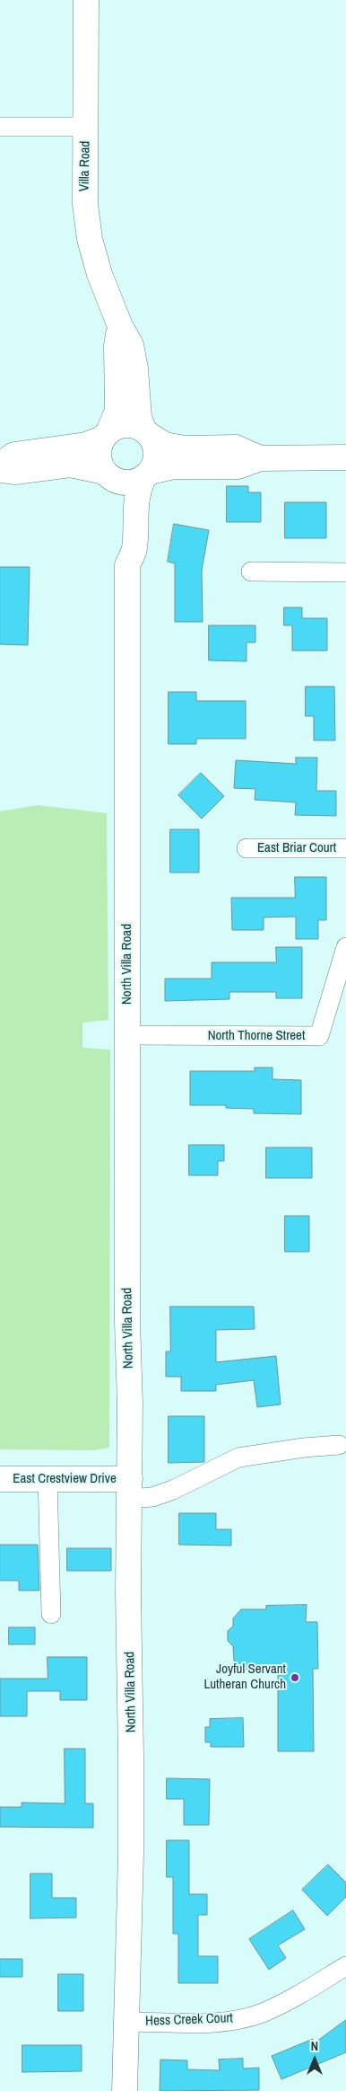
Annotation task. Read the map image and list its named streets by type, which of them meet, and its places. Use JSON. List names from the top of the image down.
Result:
{
  "streets": {
    "main road": ["Villa Road", "North Villa Road", "East Crestview Drive"],
    "street": ["East Briar Court", "North Thorne Street", "Hess Creek Court"]
  },
  "crossings": [
    ["Villa Road", "North Villa Road"],
    ["North Villa Road", "North Thorne Street"],
    ["North Villa Road", "East Crestview Drive"],
    ["North Villa Road", "Hess Creek Court"]
  ],
  "places": ["Joyful Servant Lutheran Church"],
  "north": "top"
}
